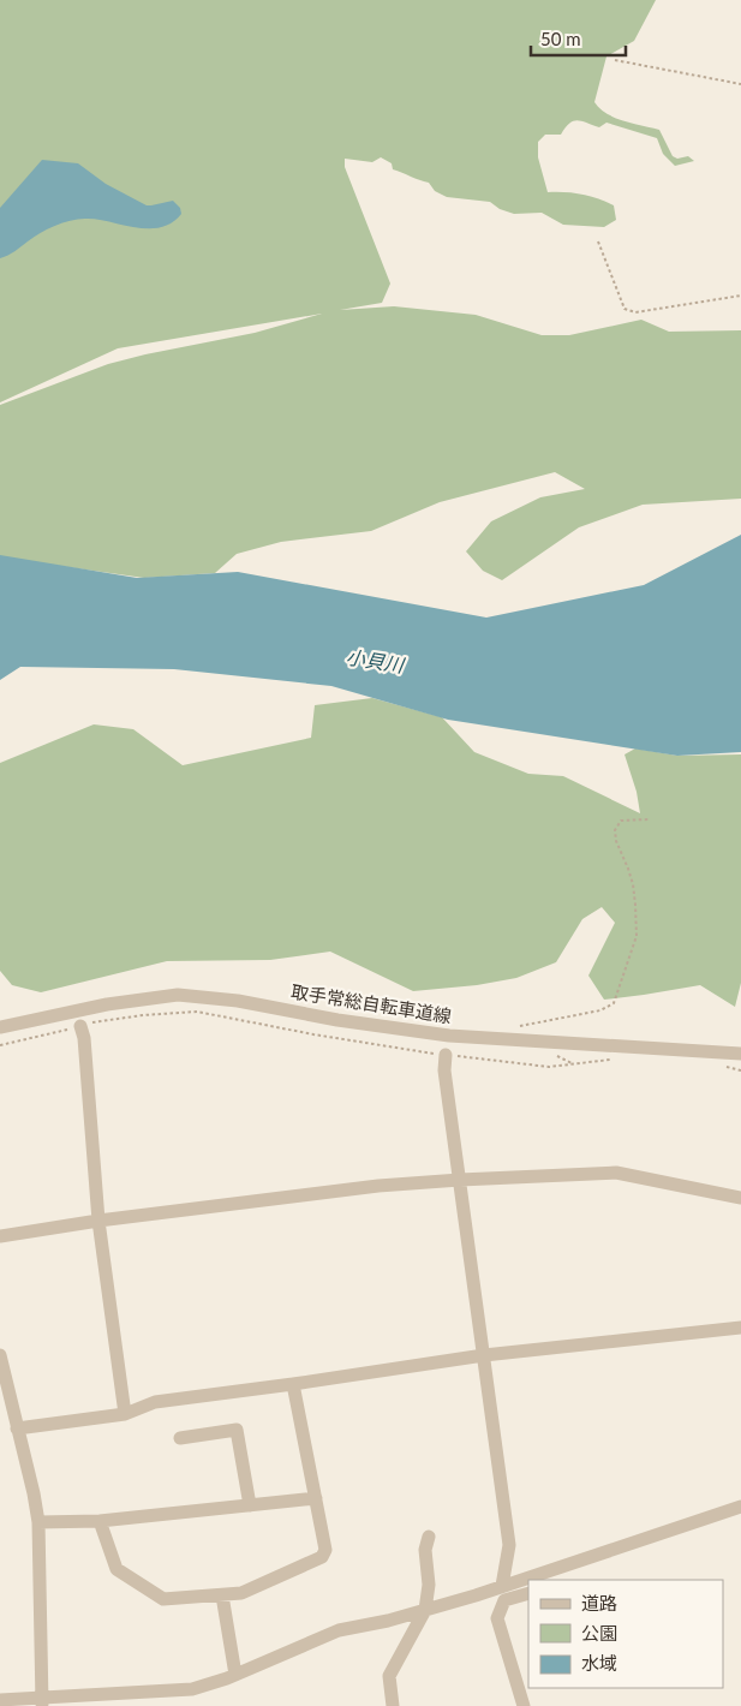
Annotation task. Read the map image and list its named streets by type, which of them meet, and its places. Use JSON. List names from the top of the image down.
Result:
{
  "streets": {
    "street": ["取手常総自転車道線"]
  },
  "water": ["小貝川"],
  "legend": ["道路", "公園", "水域"],
  "scale_bar": "50 m"
}
